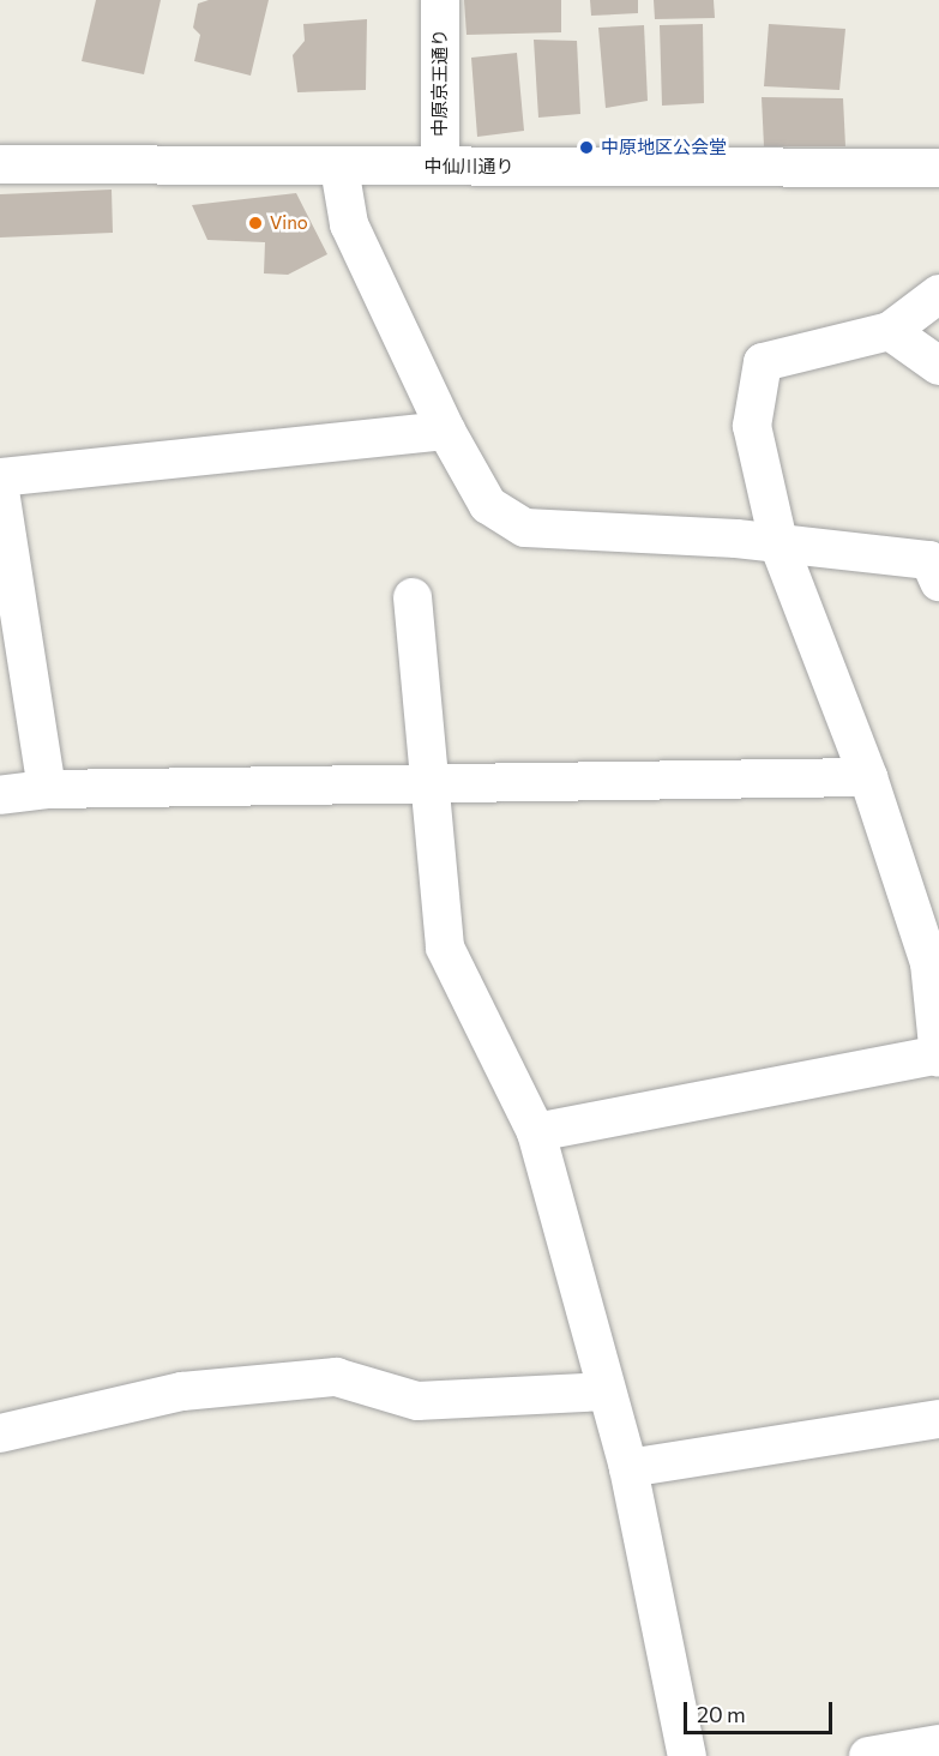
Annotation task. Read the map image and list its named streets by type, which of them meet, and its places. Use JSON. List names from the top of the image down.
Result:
{
  "streets": {
    "street": ["中原京王通り", "中仙川通り"]
  },
  "crossings": [
    ["中原京王通り", "中仙川通り"]
  ],
  "places": ["中原地区公会堂", "Vino"],
  "scale_bar": "20 m"
}
